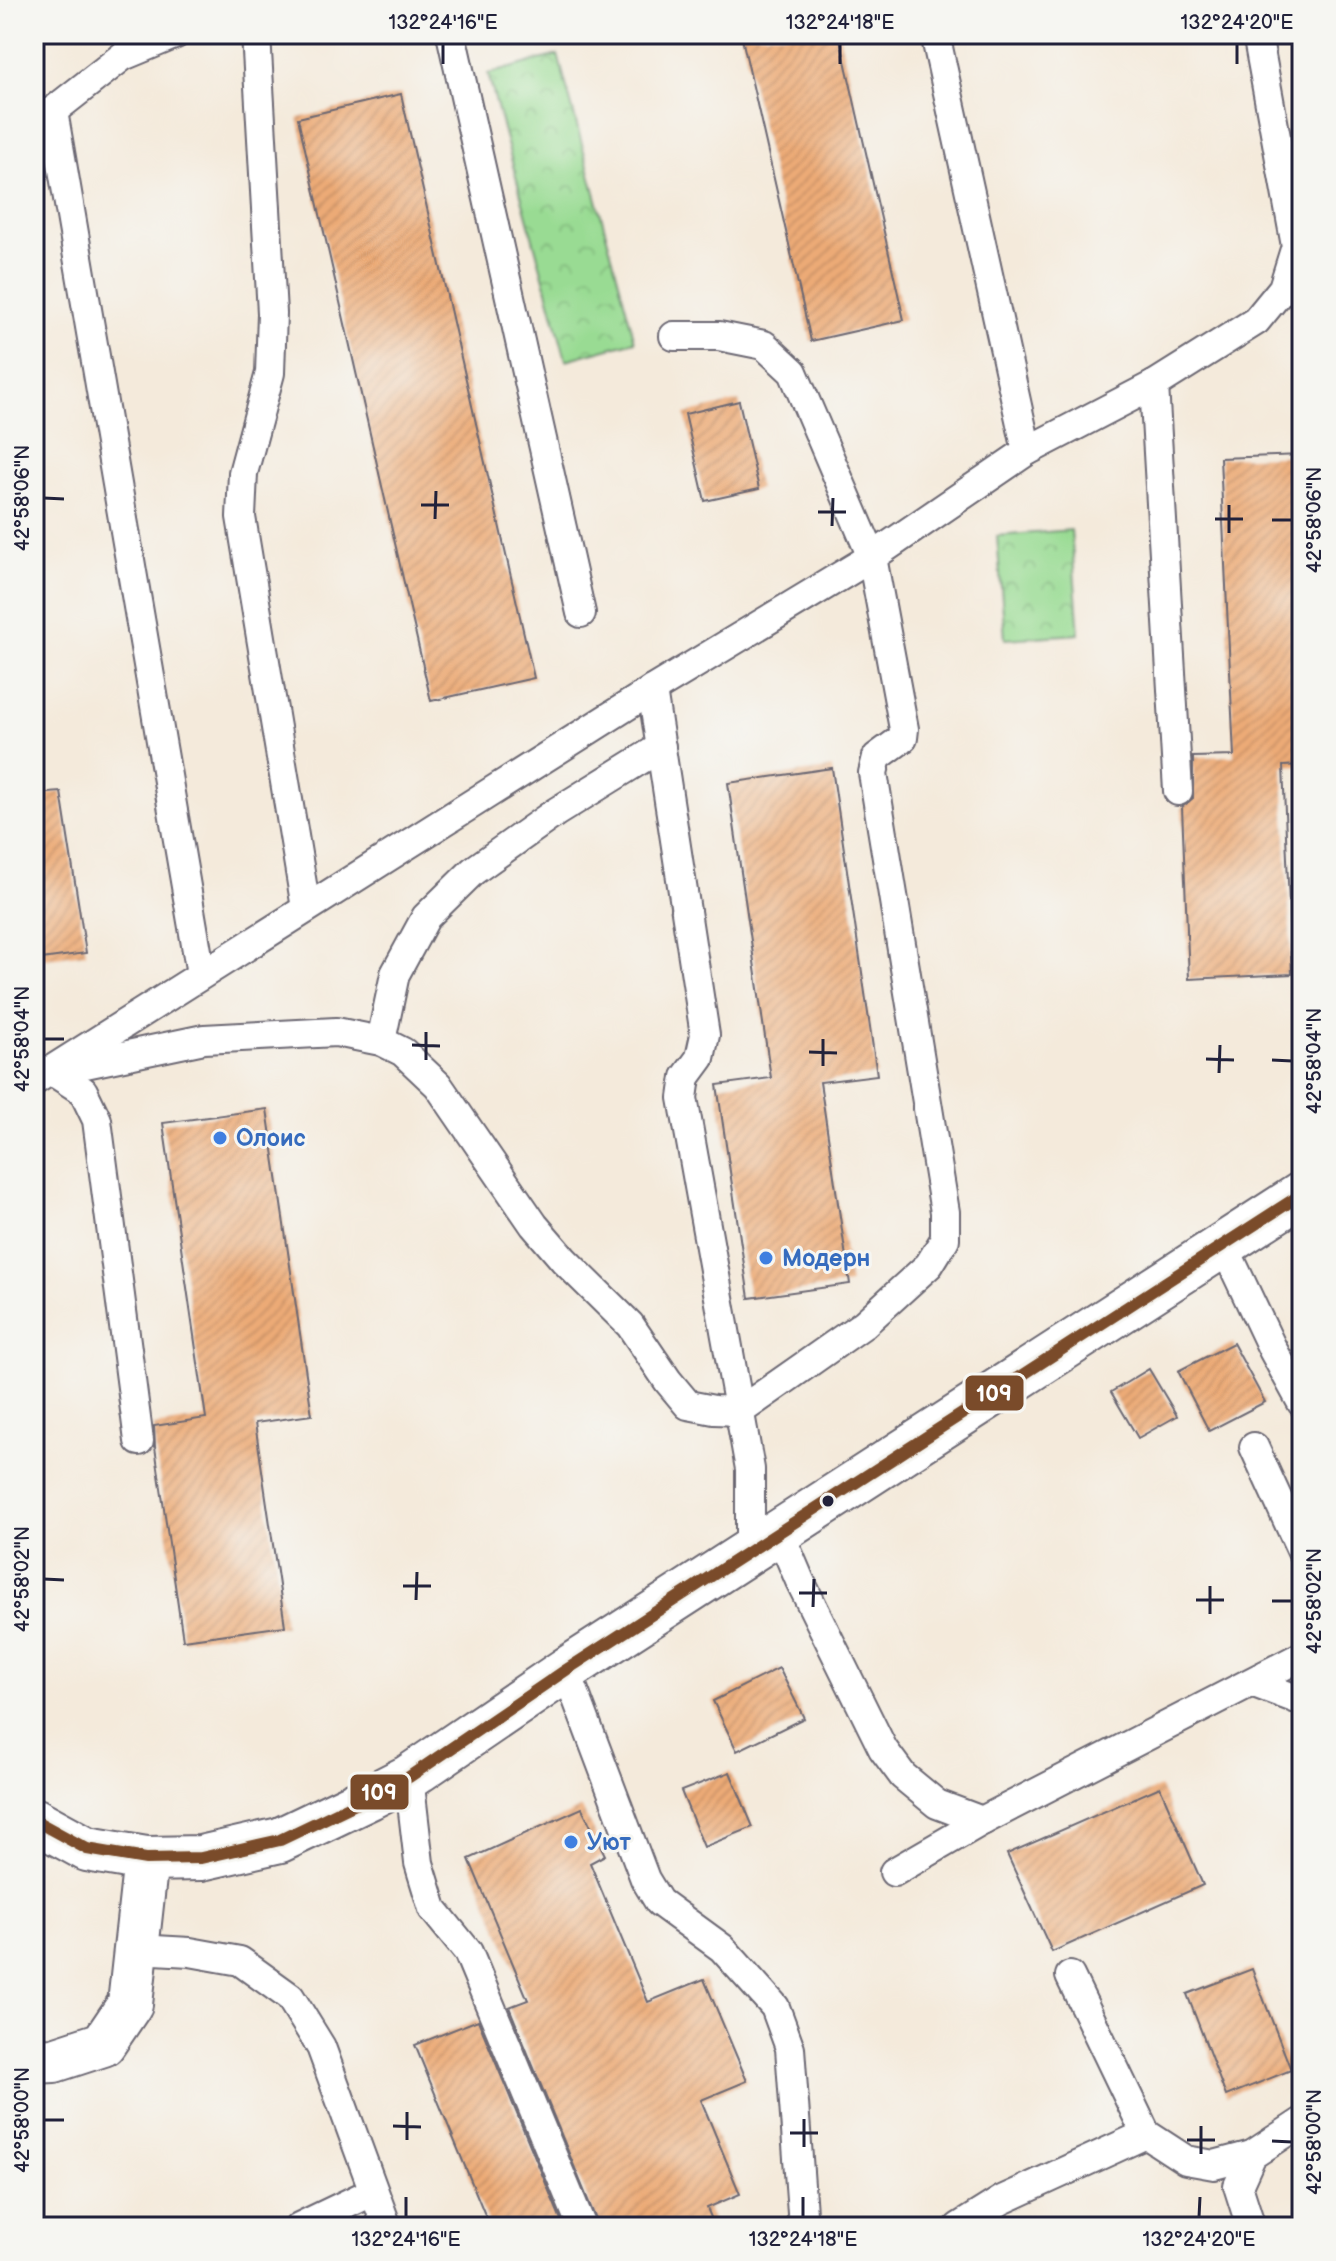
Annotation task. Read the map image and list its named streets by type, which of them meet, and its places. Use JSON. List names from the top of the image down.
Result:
{
  "places": ["Олоис", "Модерн", "Уют"],
  "lines": ["transit line 109"],
  "coordinates": [
    "132°24'16\"E",
    "132°24'18\"E",
    "132°24'20\"E",
    "42°58'06\"N",
    "42°58'04\"N",
    "42°58'02\"N",
    "42°58'00\"N"
  ]
}
